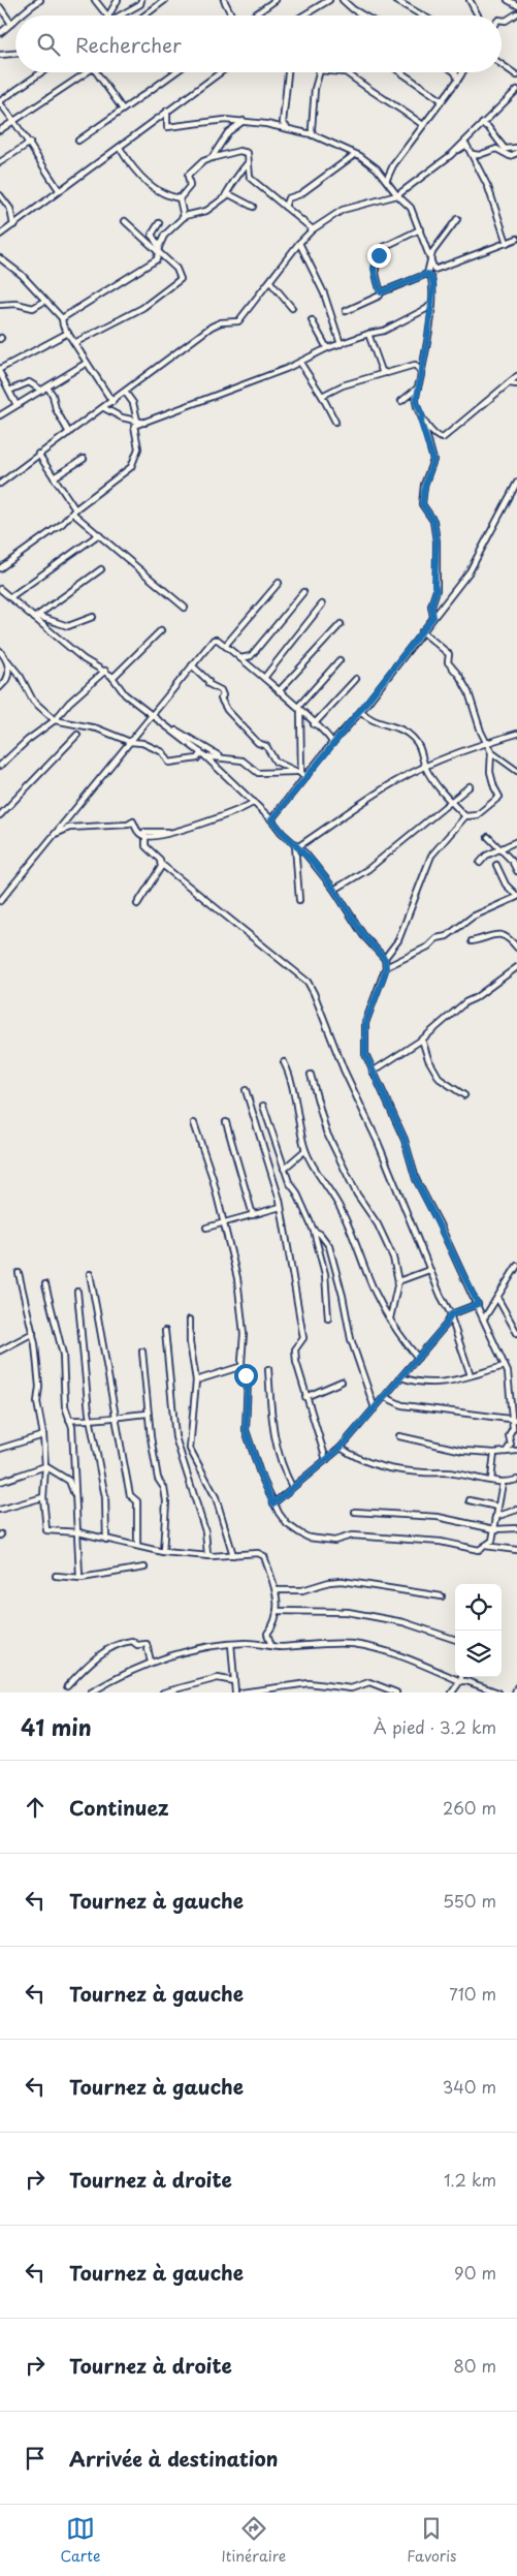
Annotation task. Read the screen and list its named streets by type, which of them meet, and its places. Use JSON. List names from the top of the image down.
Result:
{
  "page": {
    "search": "Rechercher",
    "heading": ["41 min", "À pied · 3.2 km"],
    "list": [
      ["Continuez", "260 m"],
      ["Tournez à gauche", "550 m"],
      ["Tournez à gauche", "710 m"],
      ["Tournez à gauche", "340 m"],
      ["Tournez à droite", "1.2 km"],
      ["Tournez à gauche", "90 m"],
      ["Tournez à droite", "80 m"],
      "Arrivée à destination"
    ],
    "nav": ["Carte", "Itinéraire", "Favoris"]
  }
}
